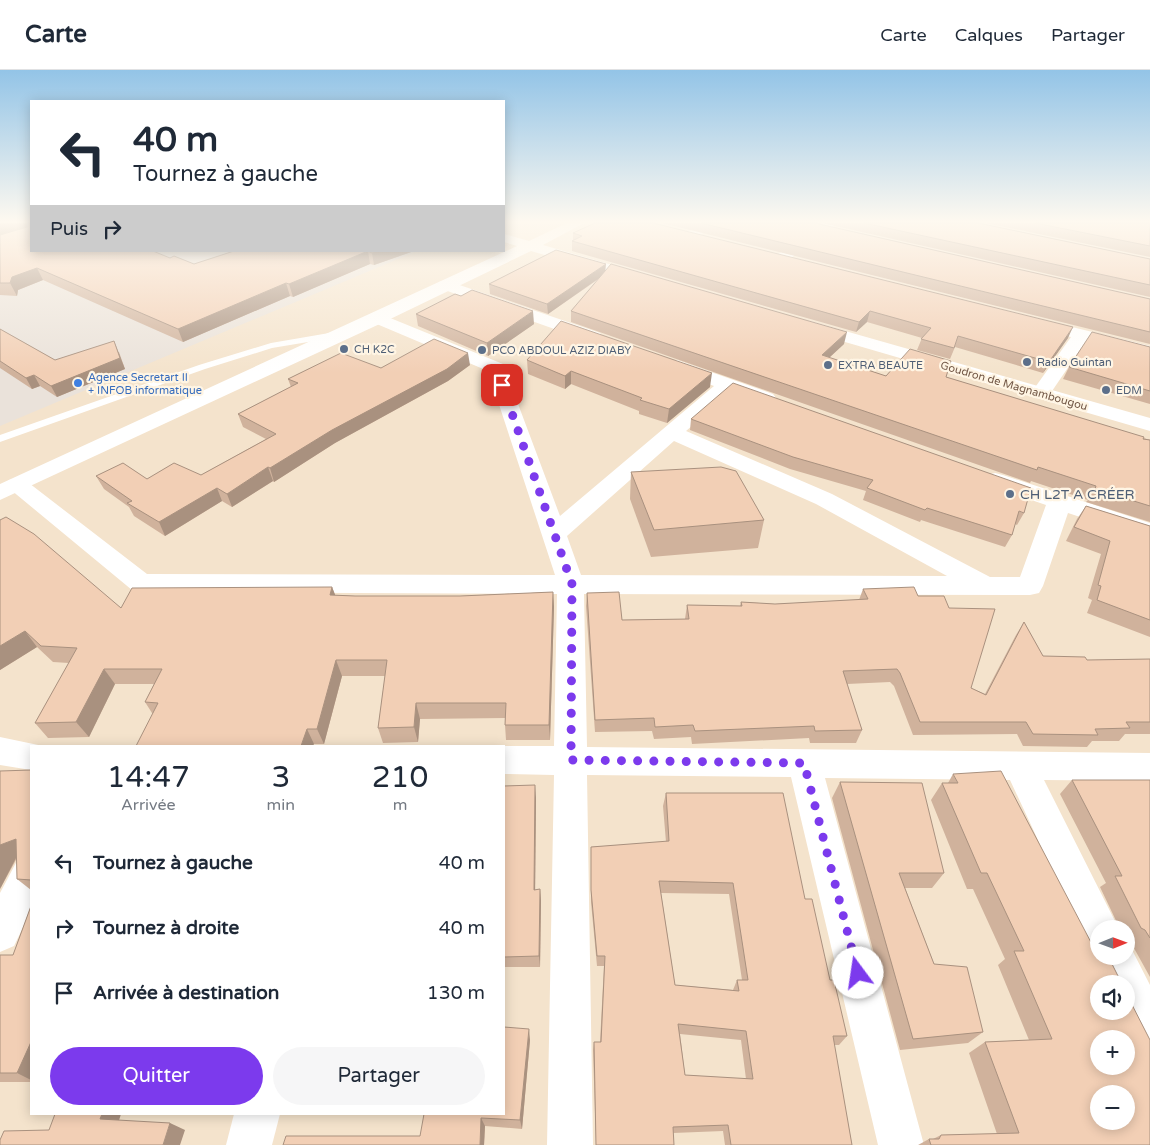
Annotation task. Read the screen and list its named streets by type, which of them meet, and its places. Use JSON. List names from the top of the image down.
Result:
{
  "streets": {
    "street": ["Goudron de Magnambougou"]
  },
  "places": [
    "CH K2C",
    "PCO ABDOUL AZIZ DIABY",
    "Radio Guintan",
    "EXTRA BEAUTE",
    "Agence Secretart II + INFOB informatique",
    "EDM",
    "CH L2T A CRÉER"
  ],
  "north": "right",
  "page": {
    "header": "Carte",
    "nav": ["Carte", "Calques", "Partager"],
    "turn": ["40 m", "Tournez à gauche"],
    "then": "Puis",
    "eta": [
      "14:47",
      "Arrivée",
      "3",
      "min",
      "210",
      "m"
    ],
    "list": [
      {
        "name": "Tournez à gauche",
        "value": "40 m"
      },
      {
        "name": "Tournez à droite",
        "value": "40 m"
      },
      {
        "name": "Arrivée à destination",
        "value": "130 m"
      }
    ],
    "map_buttons": ["+", "−"],
    "buttons": ["Quitter", "Partager"]
  }
}
